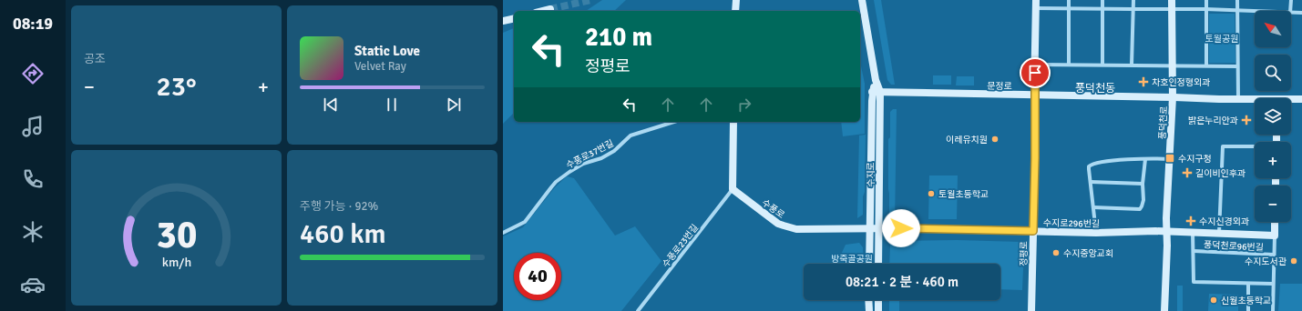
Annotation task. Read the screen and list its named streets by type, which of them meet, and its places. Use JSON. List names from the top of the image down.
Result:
{
  "streets": {
    "street": [
      "문정로",
      "풍덕천로",
      "수풍로37번길",
      "수지로",
      "수풍로",
      "수지로296번길",
      "수풍로23번길",
      "풍덕천로96번길",
      "정평로"
    ]
  },
  "crossings": [
    ["문정로", "풍덕천로"],
    ["문정로", "수지로"],
    ["문정로", "정평로"],
    ["풍덕천로", "수지로296번길"],
    ["수지로", "수풍로"],
    ["수지로", "수지로296번길"],
    ["수풍로", "수지로296번길"],
    ["수풍로", "수풍로23번길"],
    ["수지로296번길", "풍덕천로96번길"],
    ["수지로296번길", "정평로"]
  ],
  "districts": ["풍덕천동"],
  "parks": ["토월공원", "방죽골공원"],
  "places": {
    "health": [
      "차호인정형외과",
      "밝은누리안과",
      "길이비인후과",
      "수지신경외과"
    ],
    "other": [
      "이레유치원",
      "토월초등학교",
      "수지중앙교회",
      "수지도서관",
      "신월초등학교"
    ],
    "transit": ["수지구청"]
  },
  "north": "top left",
  "page": {
    "tabs": "08:19",
    "tile": [
      "공조",
      ["주행 가능 · 92%", "460 km"]
    ],
    "map_buttons": ["+", "−"],
    "turn": ["210 m", "정평로"],
    "song": ["Static Love", "Velvet Ray"],
    "heat": ["−", "23°", "+"],
    "limit": "40",
    "trip": "08:21 · 2 분 · 460 m",
    "gauge": ["30", "km/h"]
  }
}
